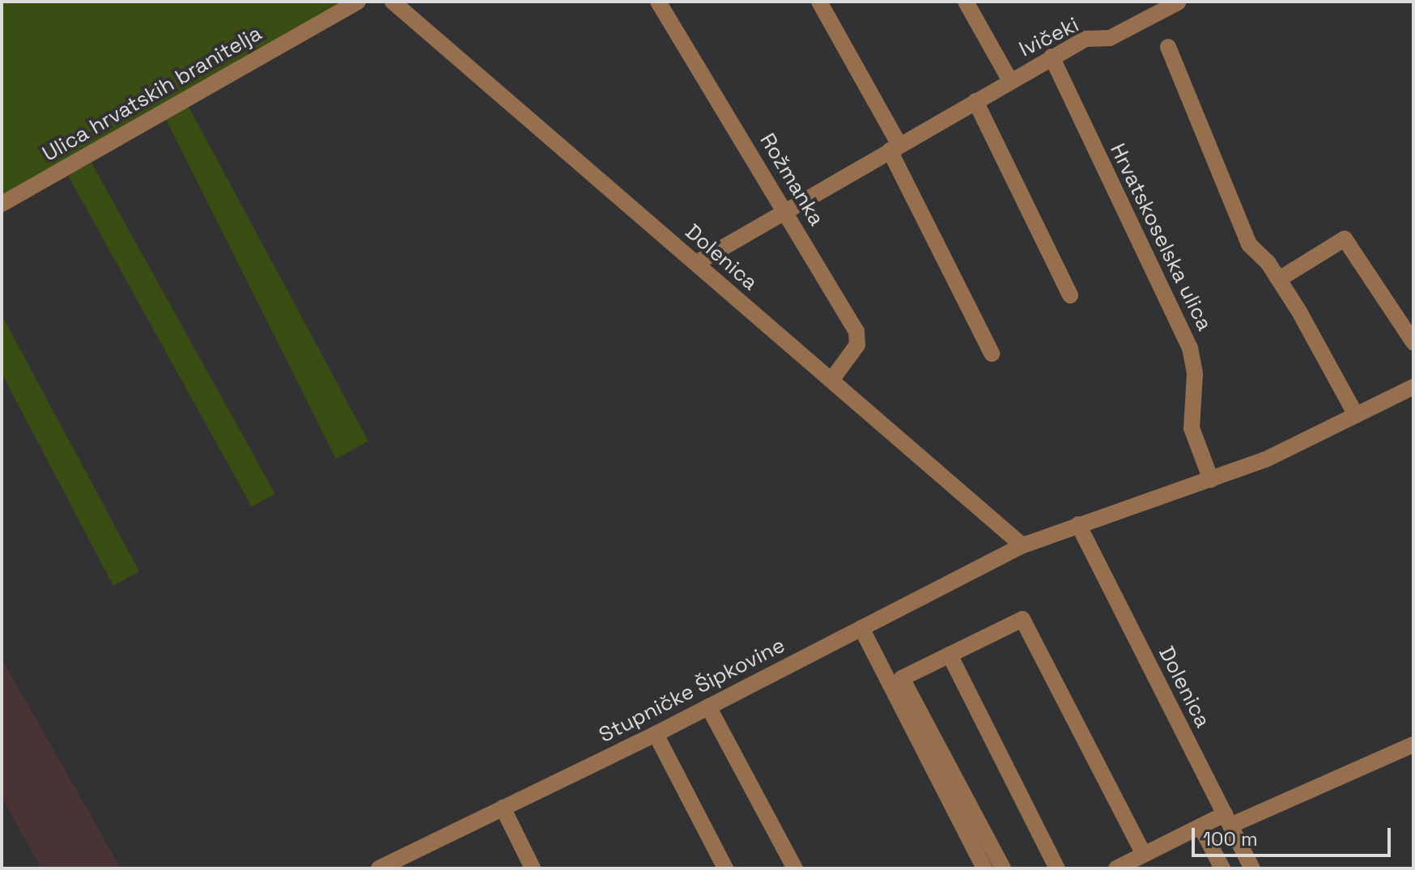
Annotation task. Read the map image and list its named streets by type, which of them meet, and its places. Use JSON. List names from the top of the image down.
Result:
{
  "streets": {
    "street": [
      "Ivičeki",
      "Ulica hrvatskih branitelja",
      "Rožmanka",
      "Hrvatskoselska ulica",
      "Dolenica",
      "Stupničke Šipkovine"
    ]
  },
  "crossings": [
    ["Ivičeki", "Rožmanka"],
    ["Ivičeki", "Hrvatskoselska ulica"],
    ["Ivičeki", "Dolenica"],
    ["Rožmanka", "Dolenica"],
    ["Dolenica", "Stupničke Šipkovine"]
  ],
  "scale_bar": "100 m"
}
